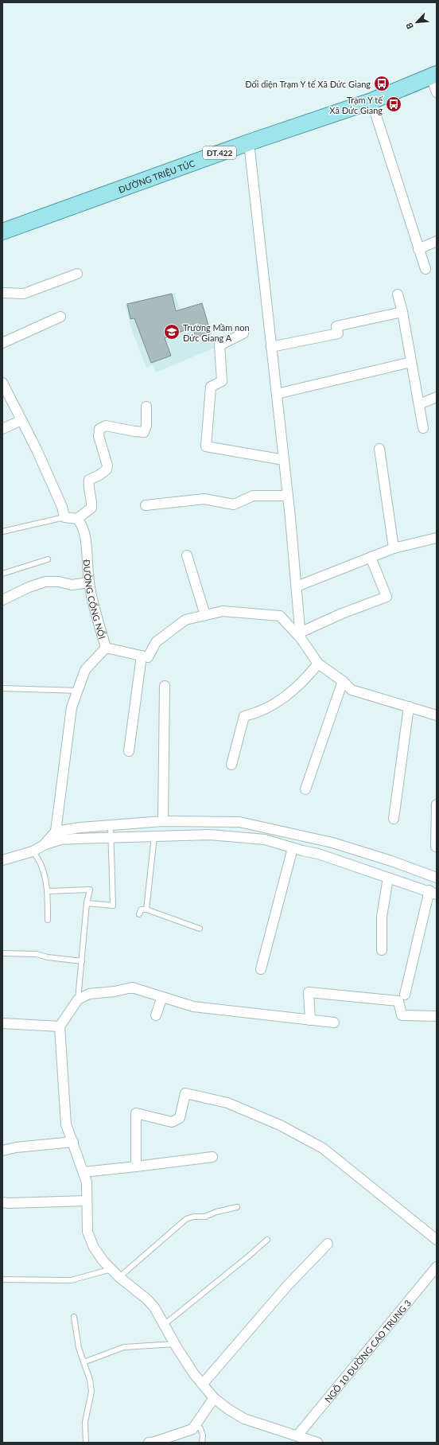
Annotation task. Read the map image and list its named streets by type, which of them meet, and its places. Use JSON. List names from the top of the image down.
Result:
{
  "streets": {
    "main road": ["ĐT.422", "ĐƯỜNG TRIỆU TÚC"],
    "street": ["ĐƯỜNG CỔNG NỔI", "NGÕ 10 ĐƯỜNG CAO TRUNG 3"]
  },
  "places": {
    "bus stop": ["Đối diện Trạm Y tế Xã Đức Giang", "Trạm Y tế Xã Đức Giang"],
    "school or university": ["Trường Mầm non Đức Giang A"]
  },
  "north": "bottom left"
}
